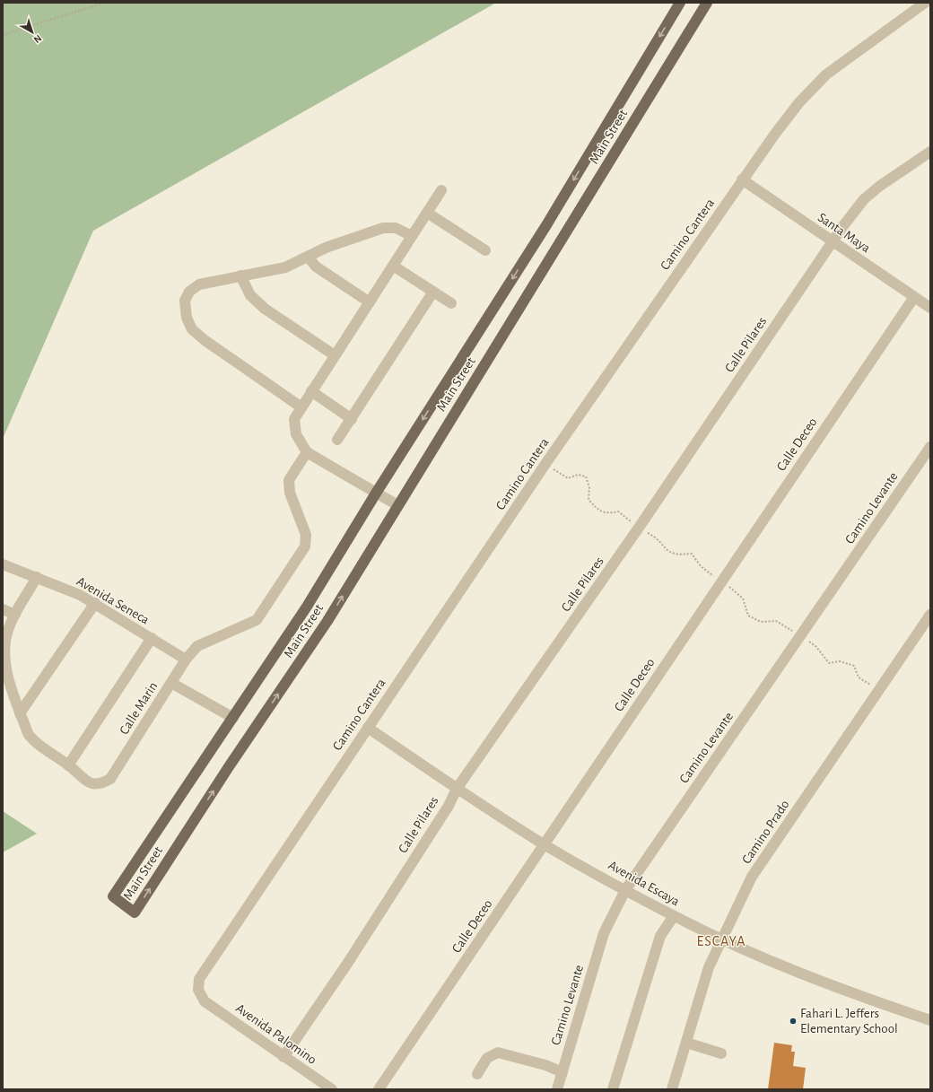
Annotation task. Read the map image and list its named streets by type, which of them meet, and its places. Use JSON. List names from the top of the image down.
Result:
{
  "streets": {
    "main road": ["Main Street"],
    "street": [
      "Santa Maya",
      "Camino Cantera",
      "Calle Pilares",
      "Calle Deceo",
      "Camino Levante",
      "Avenida Seneca",
      "Calle Marin",
      "Camino Prado",
      "Avenida Escaya",
      "Avenida Palomino"
    ]
  },
  "crossings": [
    ["Santa Maya", "Camino Cantera"],
    ["Santa Maya", "Calle Pilares"],
    ["Santa Maya", "Calle Deceo"],
    ["Camino Cantera", "Avenida Escaya"],
    ["Camino Cantera", "Avenida Palomino"],
    ["Calle Pilares", "Avenida Escaya"],
    ["Calle Pilares", "Avenida Palomino"],
    ["Calle Deceo", "Avenida Escaya"],
    ["Camino Levante", "Avenida Escaya"],
    ["Avenida Seneca", "Calle Marin"],
    ["Camino Prado", "Avenida Escaya"]
  ],
  "districts": ["ESCAYA"],
  "places": ["Fahari L. Jeffers Elementary School"],
  "north": "bottom right"
}
